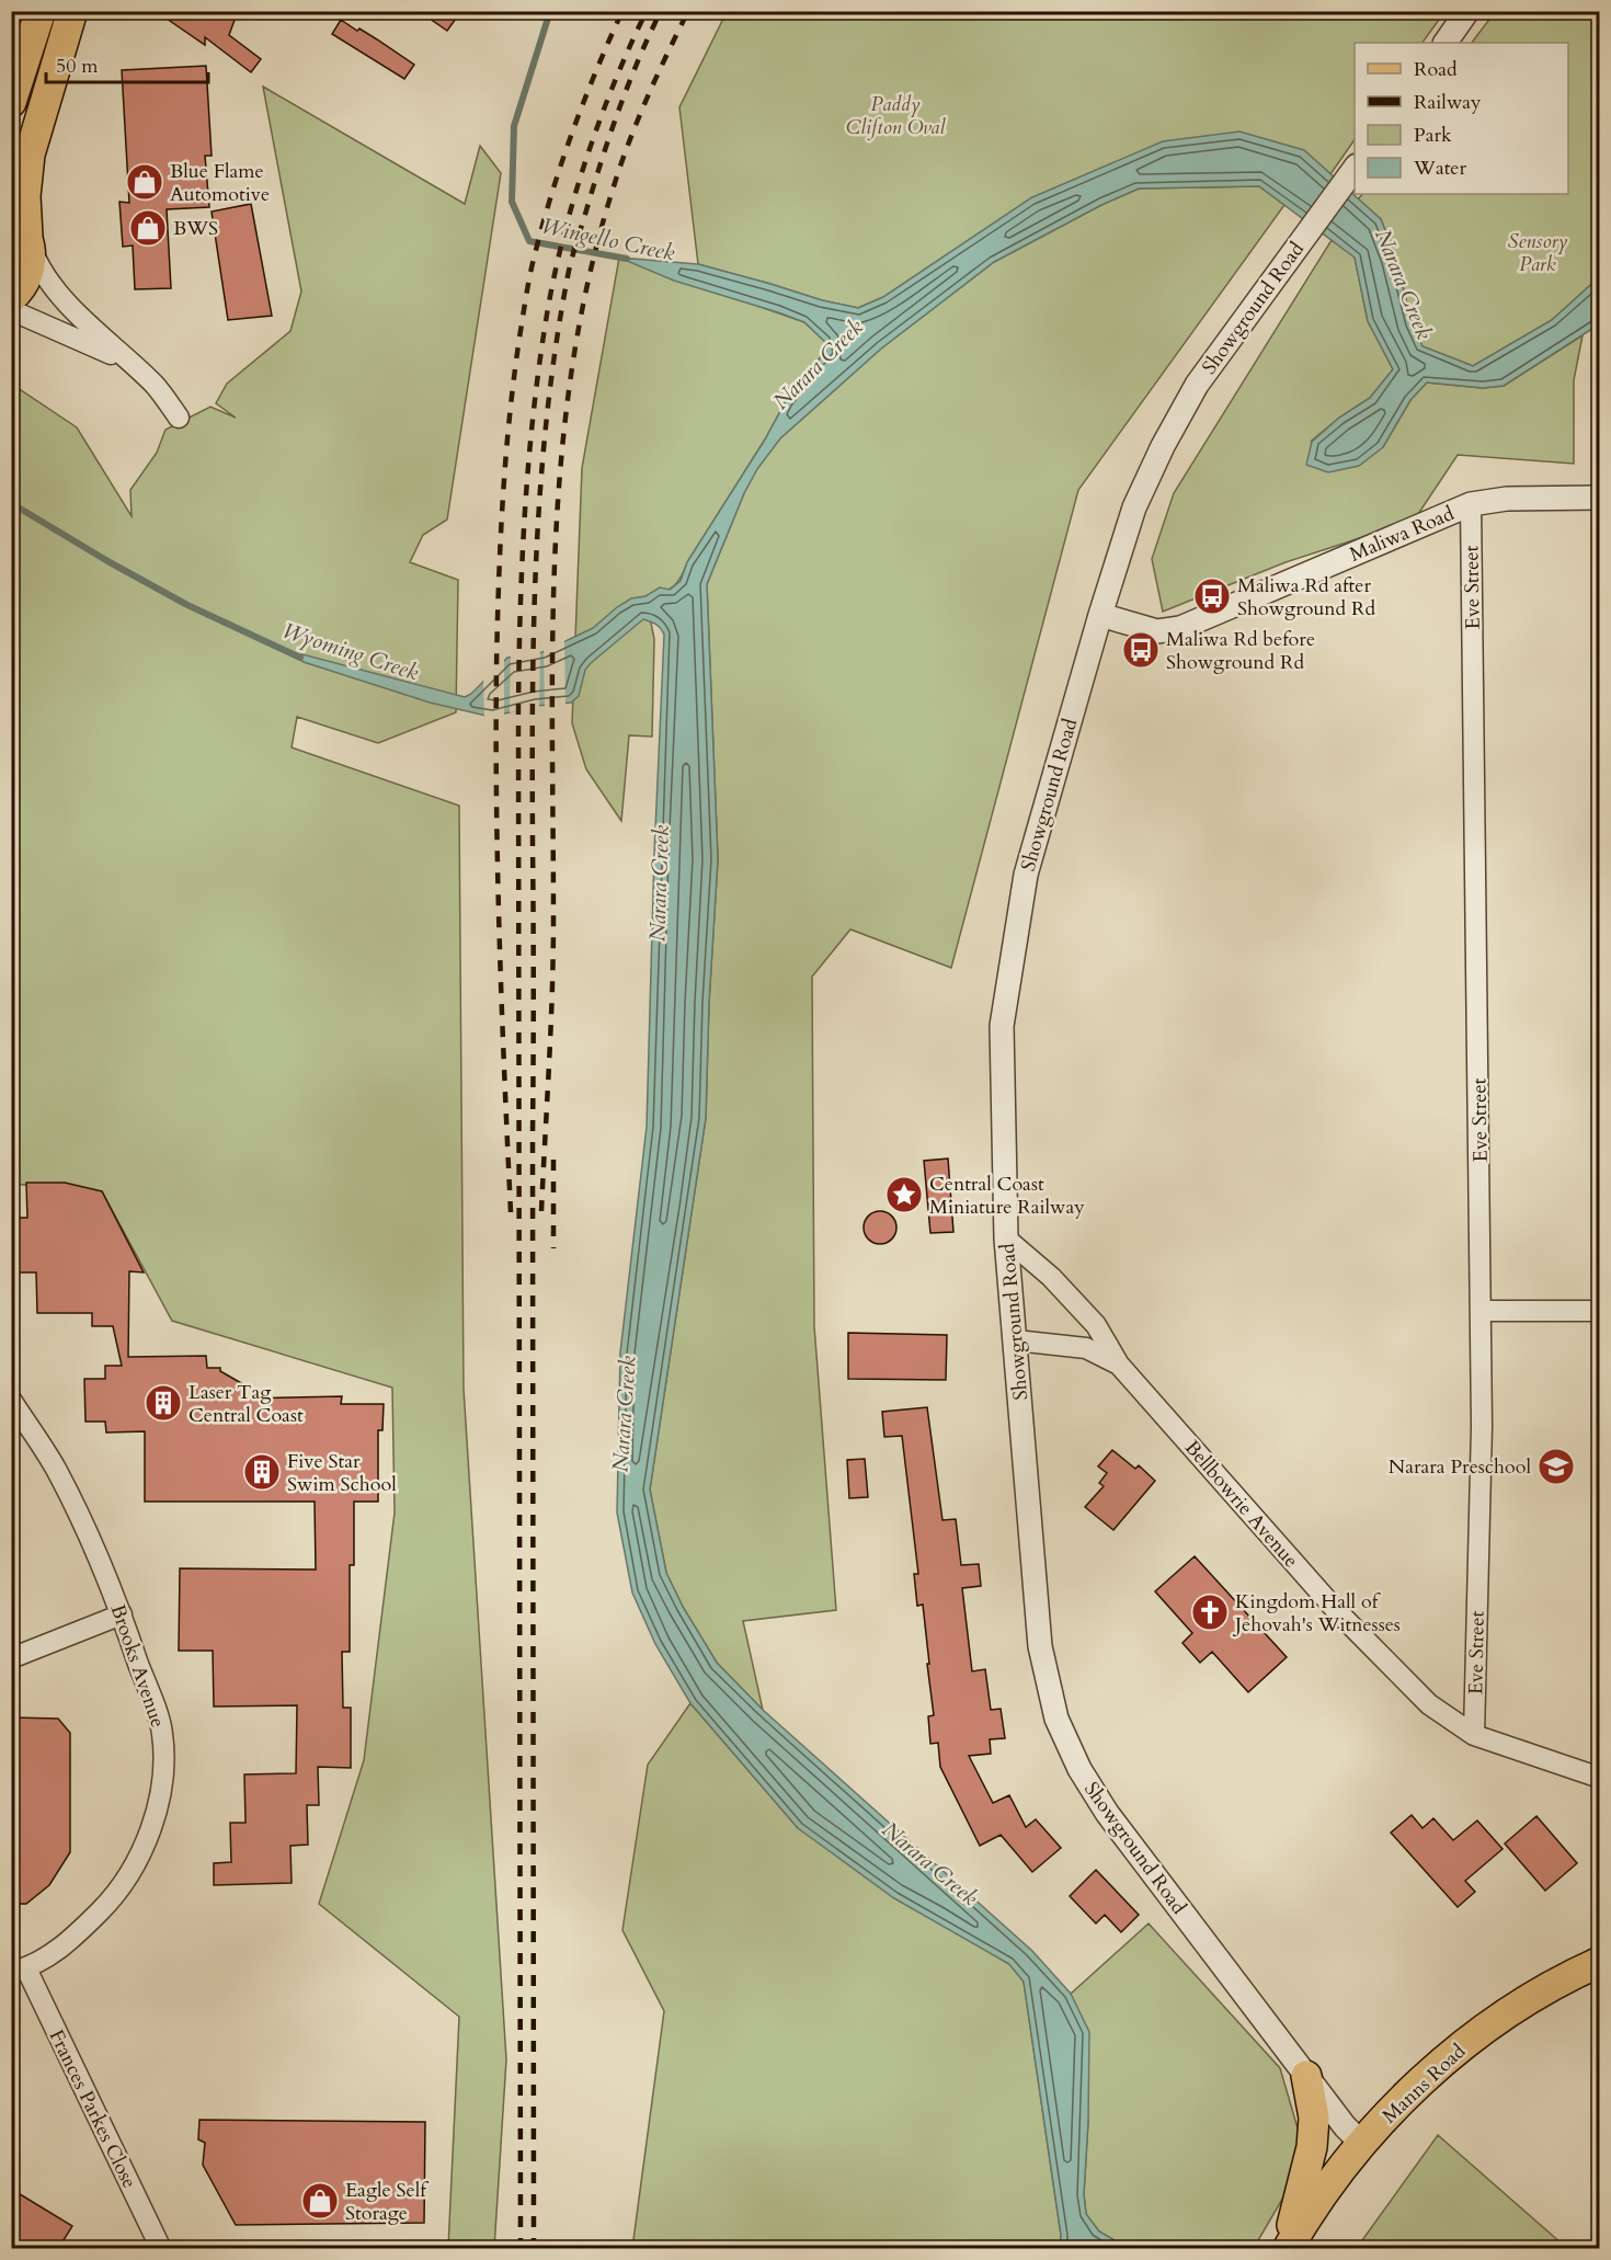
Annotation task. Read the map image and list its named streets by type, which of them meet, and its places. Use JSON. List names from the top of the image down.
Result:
{
  "streets": {
    "main road": ["Manns Road"],
    "street": [
      "Showground Road",
      "Maliwa Road",
      "Eve Street",
      "Bellbowrie Avenue",
      "Brooks Avenue",
      "Frances Parkes Close"
    ]
  },
  "crossings": [
    ["Showground Road", "Maliwa Road"],
    ["Showground Road", "Bellbowrie Avenue"],
    ["Showground Road", "Manns Road"],
    ["Maliwa Road", "Eve Street"],
    ["Eve Street", "Bellbowrie Avenue"],
    ["Brooks Avenue", "Frances Parkes Close"]
  ],
  "water": ["Wingello Creek", "Narara Creek", "Wyoming Creek"],
  "parks": ["Paddy Clifton Oval", "Sensory Park"],
  "places": {
    "shop": ["Blue Flame Automotive", "BWS", "Eagle Self Storage"],
    "bus stop": ["Maliwa Rd after Showground Rd", "Maliwa Rd before Showground Rd"],
    "place": ["Central Coast Miniature Railway"],
    "building": ["Laser Tag Central Coast", "Five Star Swim School"],
    "school or university": ["Narara Preschool"],
    "church": ["Kingdom Hall of Jehovah's Witnesses"]
  },
  "legend": [
    "Road",
    "Railway",
    "Park",
    "Water"
  ],
  "scale_bar": "50 m"
}
